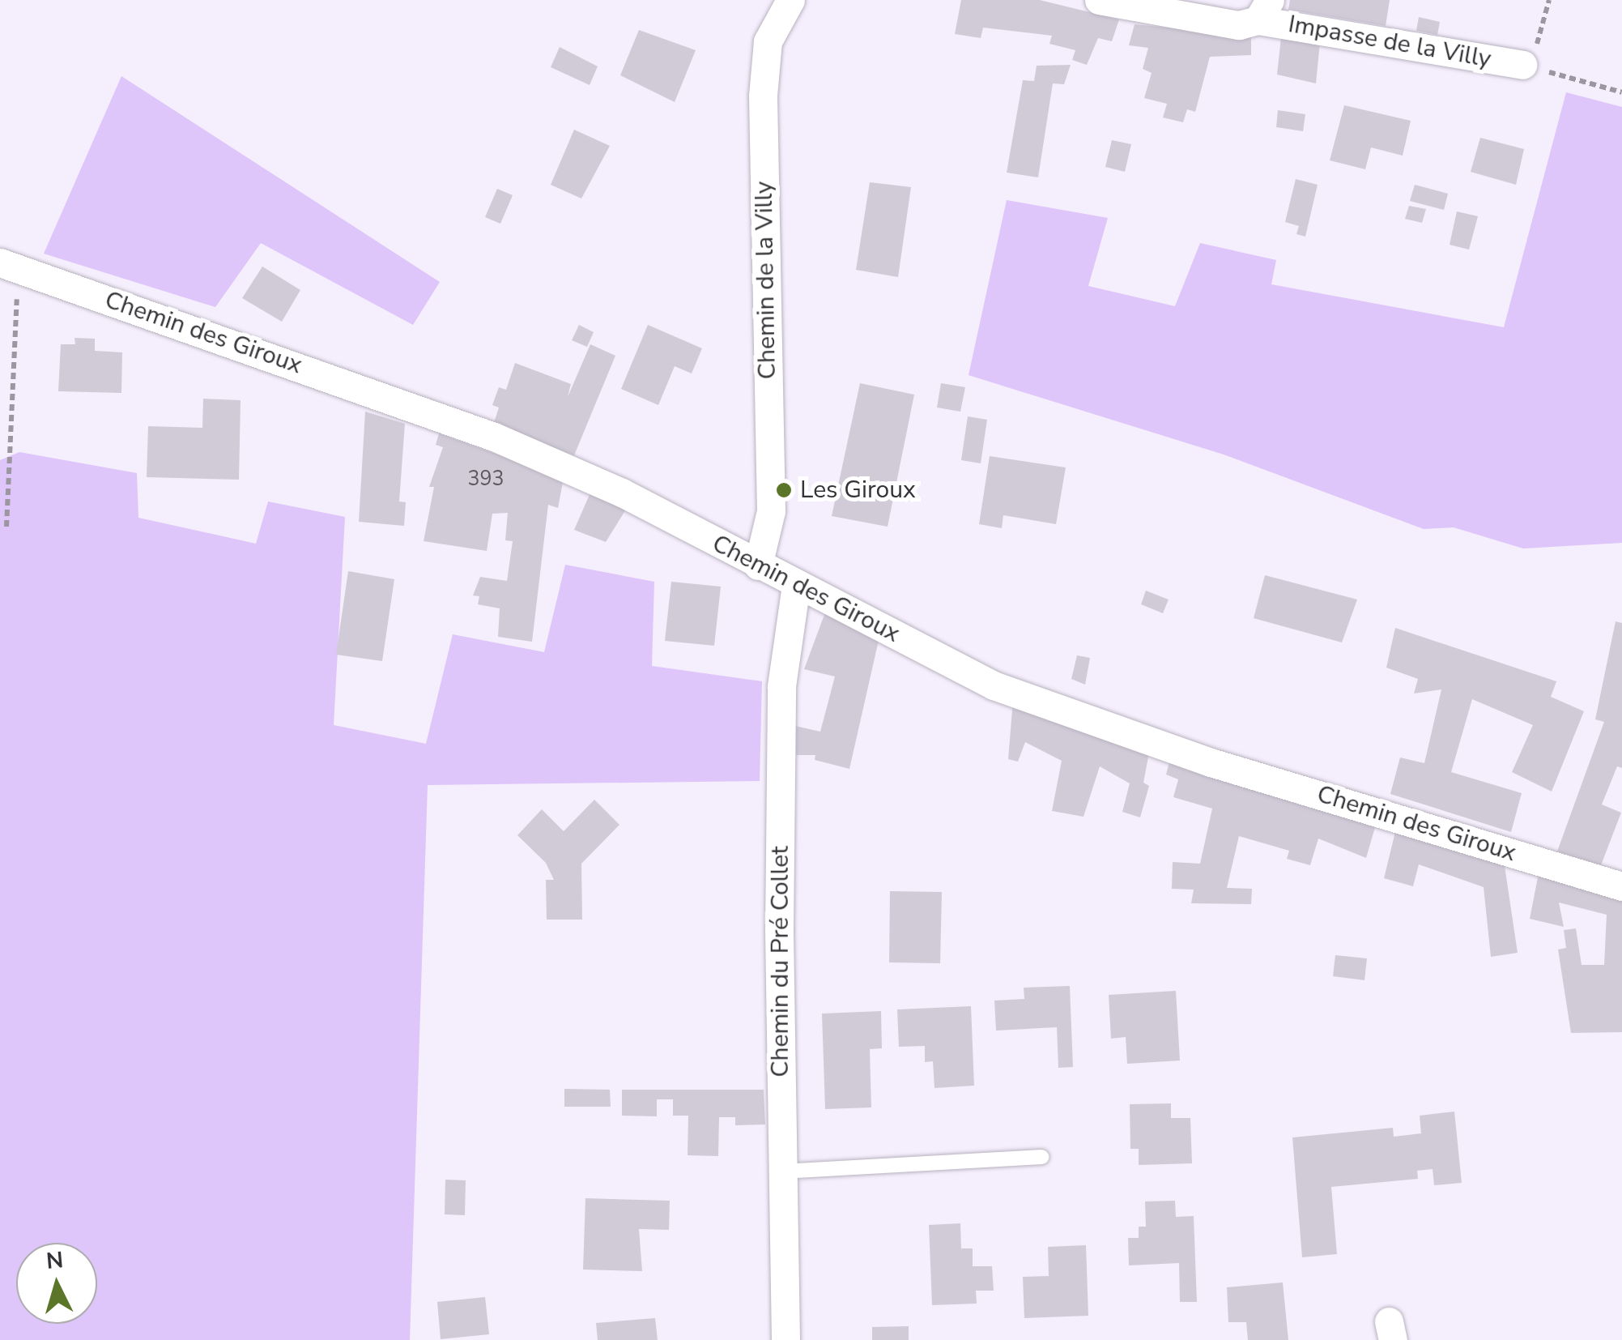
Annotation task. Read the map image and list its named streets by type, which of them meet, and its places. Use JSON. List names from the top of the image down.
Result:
{
  "streets": {
    "street": [
      "Impasse de la Villy",
      "Chemin de la Villy",
      "Chemin des Giroux",
      "Chemin du Pré Collet"
    ]
  },
  "crossings": [
    ["Chemin de la Villy", "Chemin des Giroux"],
    ["Chemin des Giroux", "Chemin du Pré Collet"]
  ],
  "places": ["Les Giroux"],
  "house_numbers": ["393"],
  "north": "top"
}
